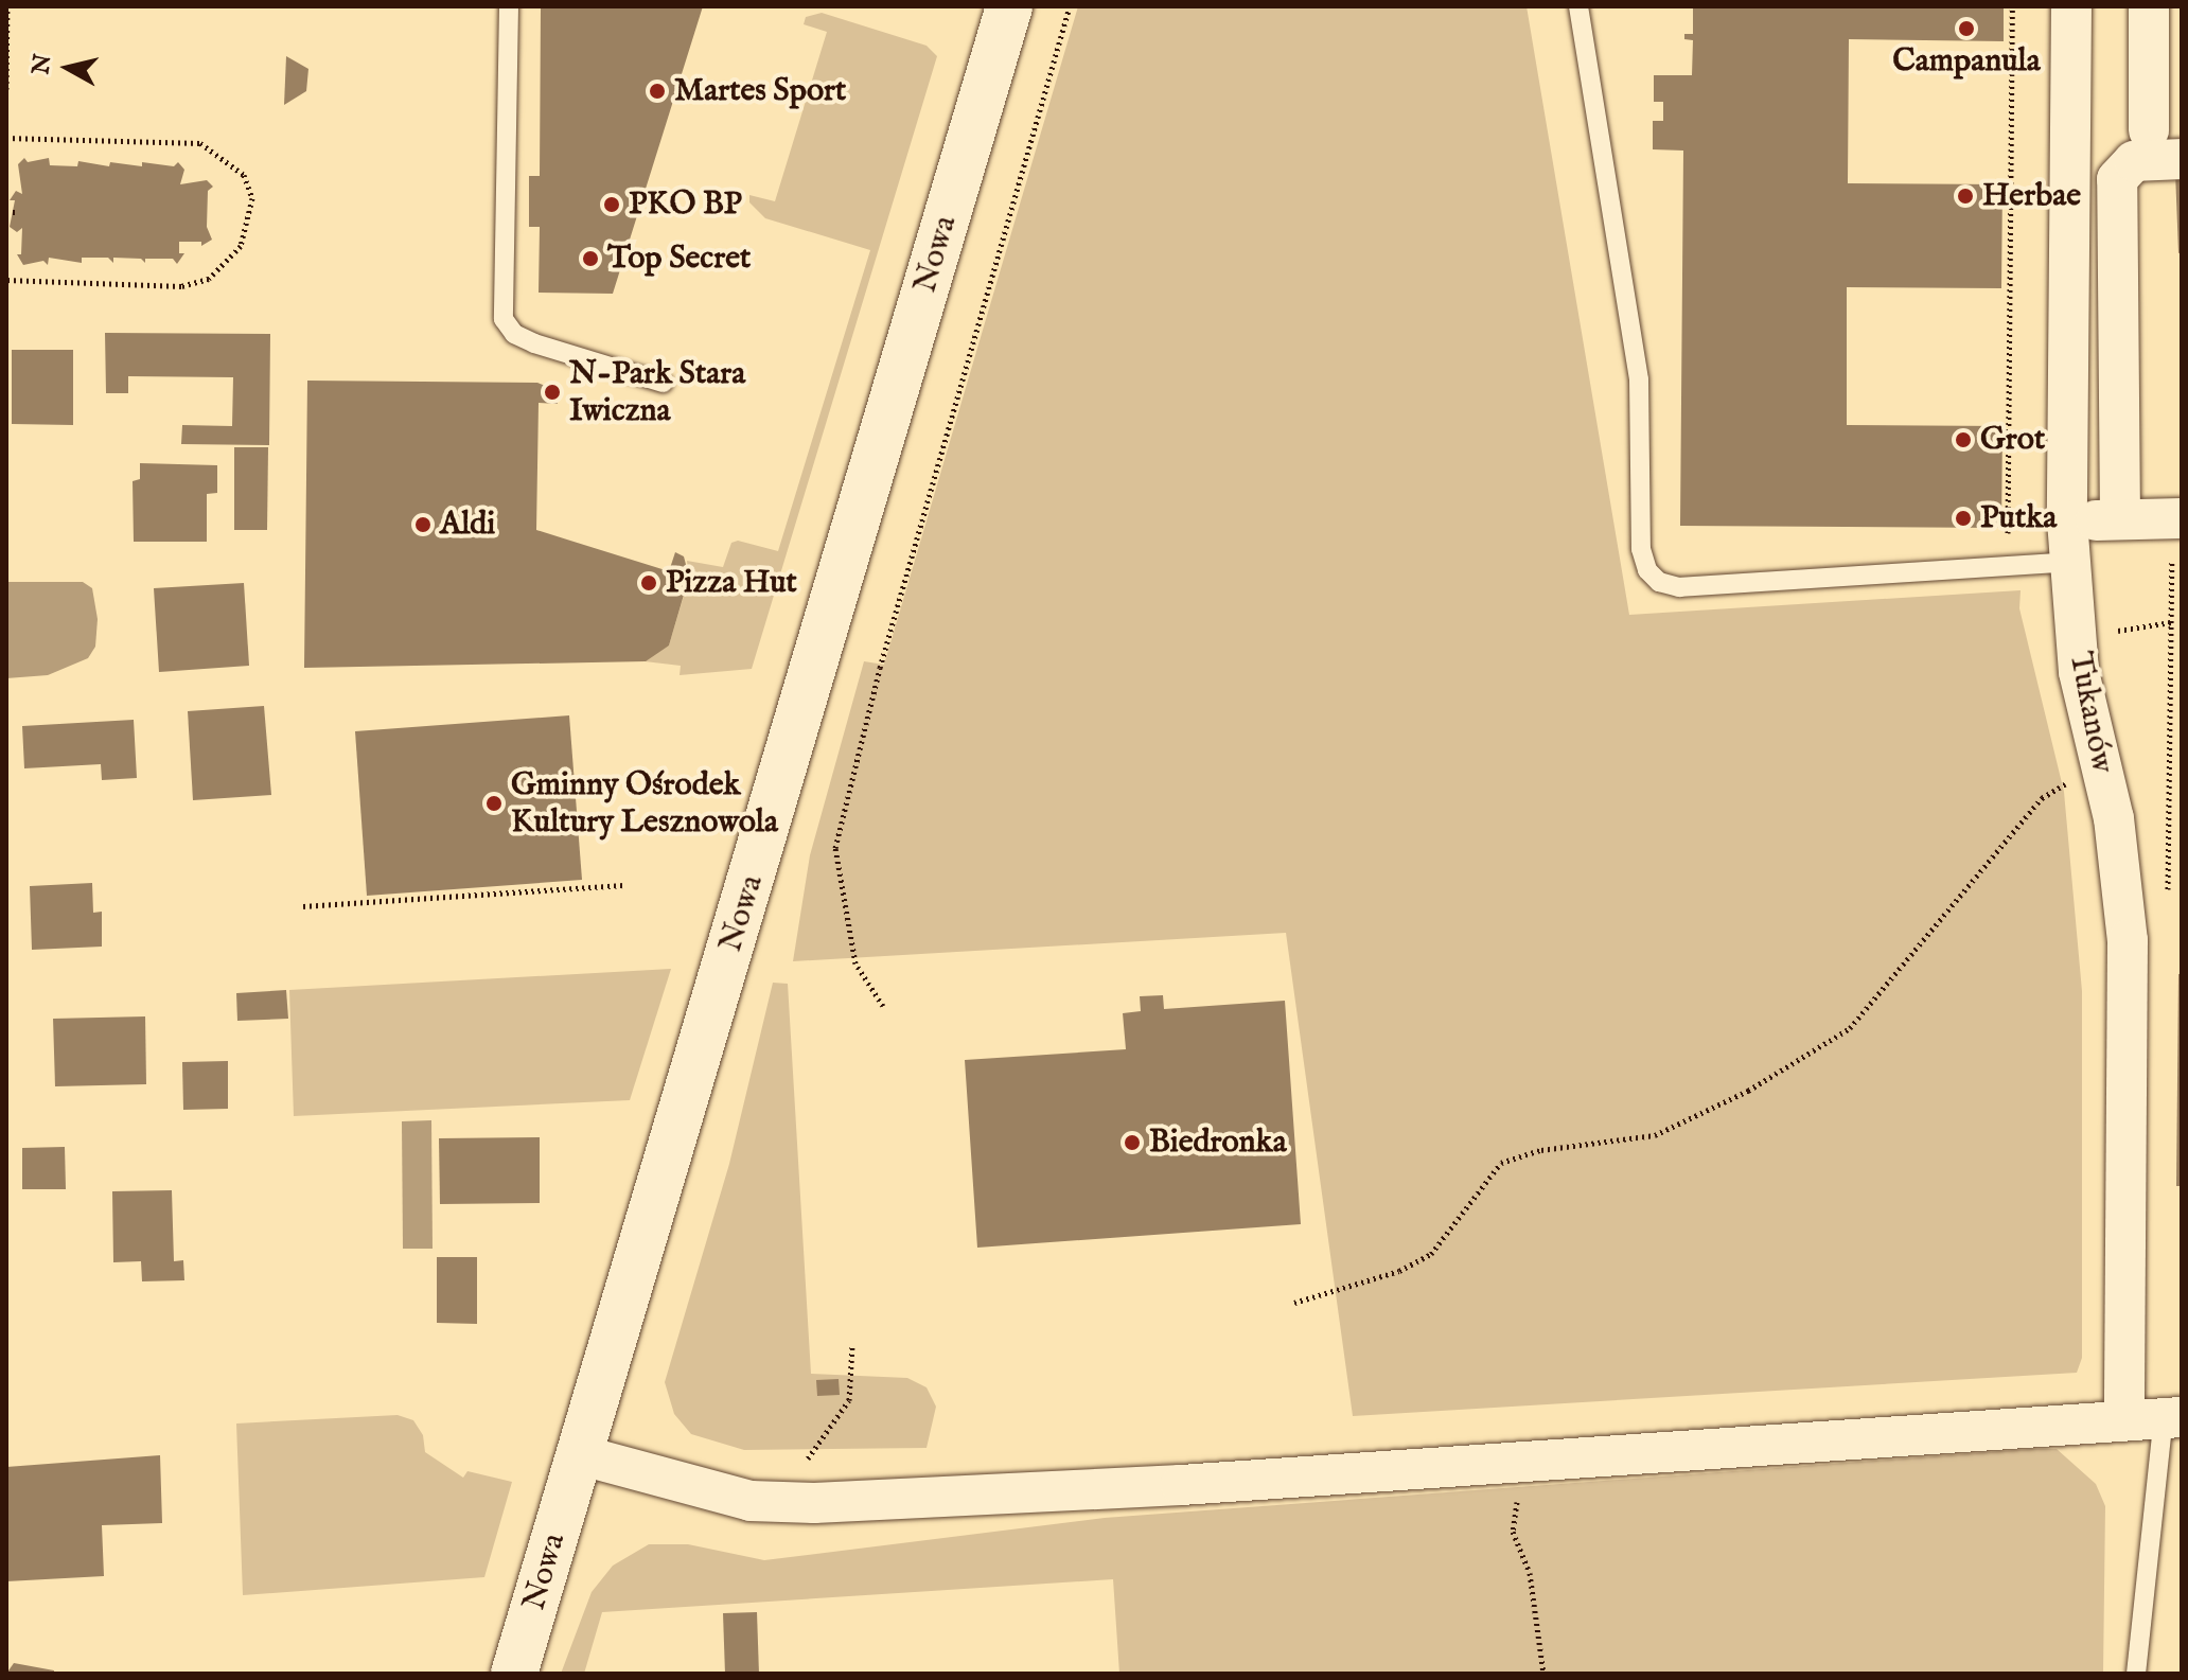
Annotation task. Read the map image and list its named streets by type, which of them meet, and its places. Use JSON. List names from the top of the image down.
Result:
{
  "streets": {
    "main road": ["Nowa"],
    "street": ["Tukanów"]
  },
  "places": [
    "Campanula",
    "Martes Sport",
    "Herbae",
    "PKO BP",
    "Top Secret",
    "N-Park Stara Iwiczna",
    "Grot",
    "Putka",
    "Aldi",
    "Pizza Hut",
    "Gminny Ośrodek Kultury Lesznowola",
    "Biedronka"
  ],
  "north": "left"
}
